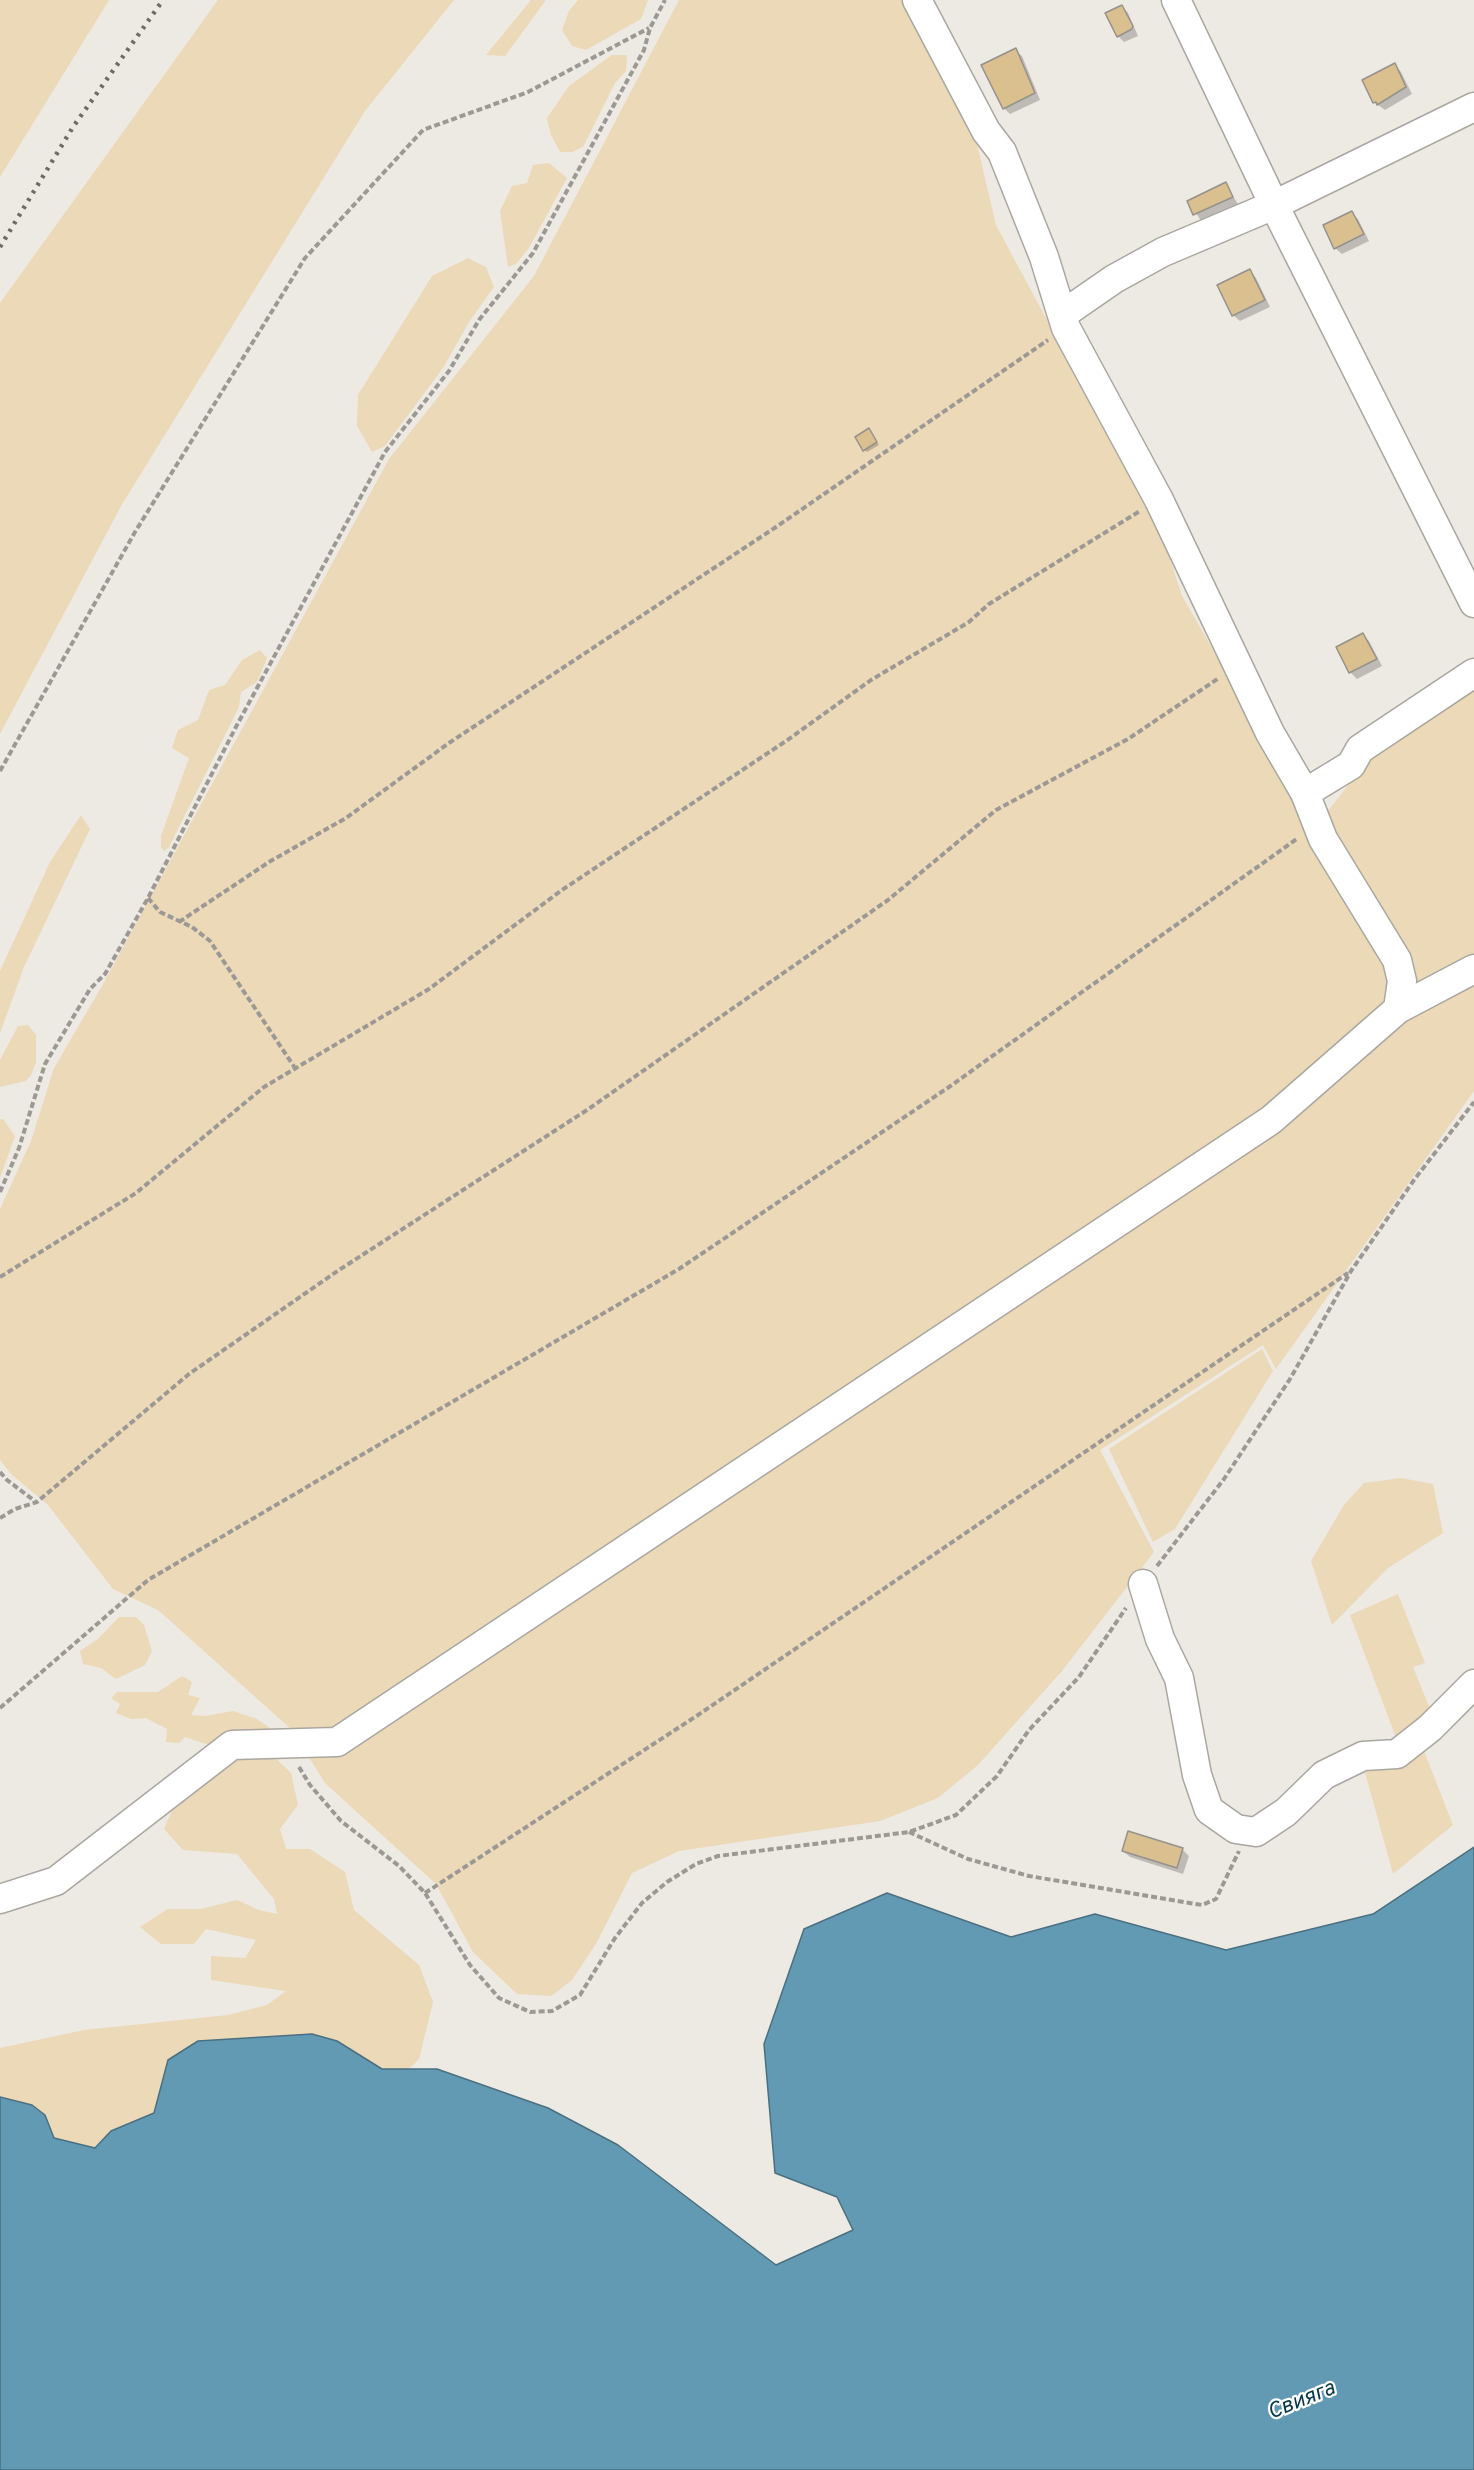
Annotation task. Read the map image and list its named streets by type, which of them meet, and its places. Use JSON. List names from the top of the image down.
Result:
{
  "water": ["Свияга"]
}
